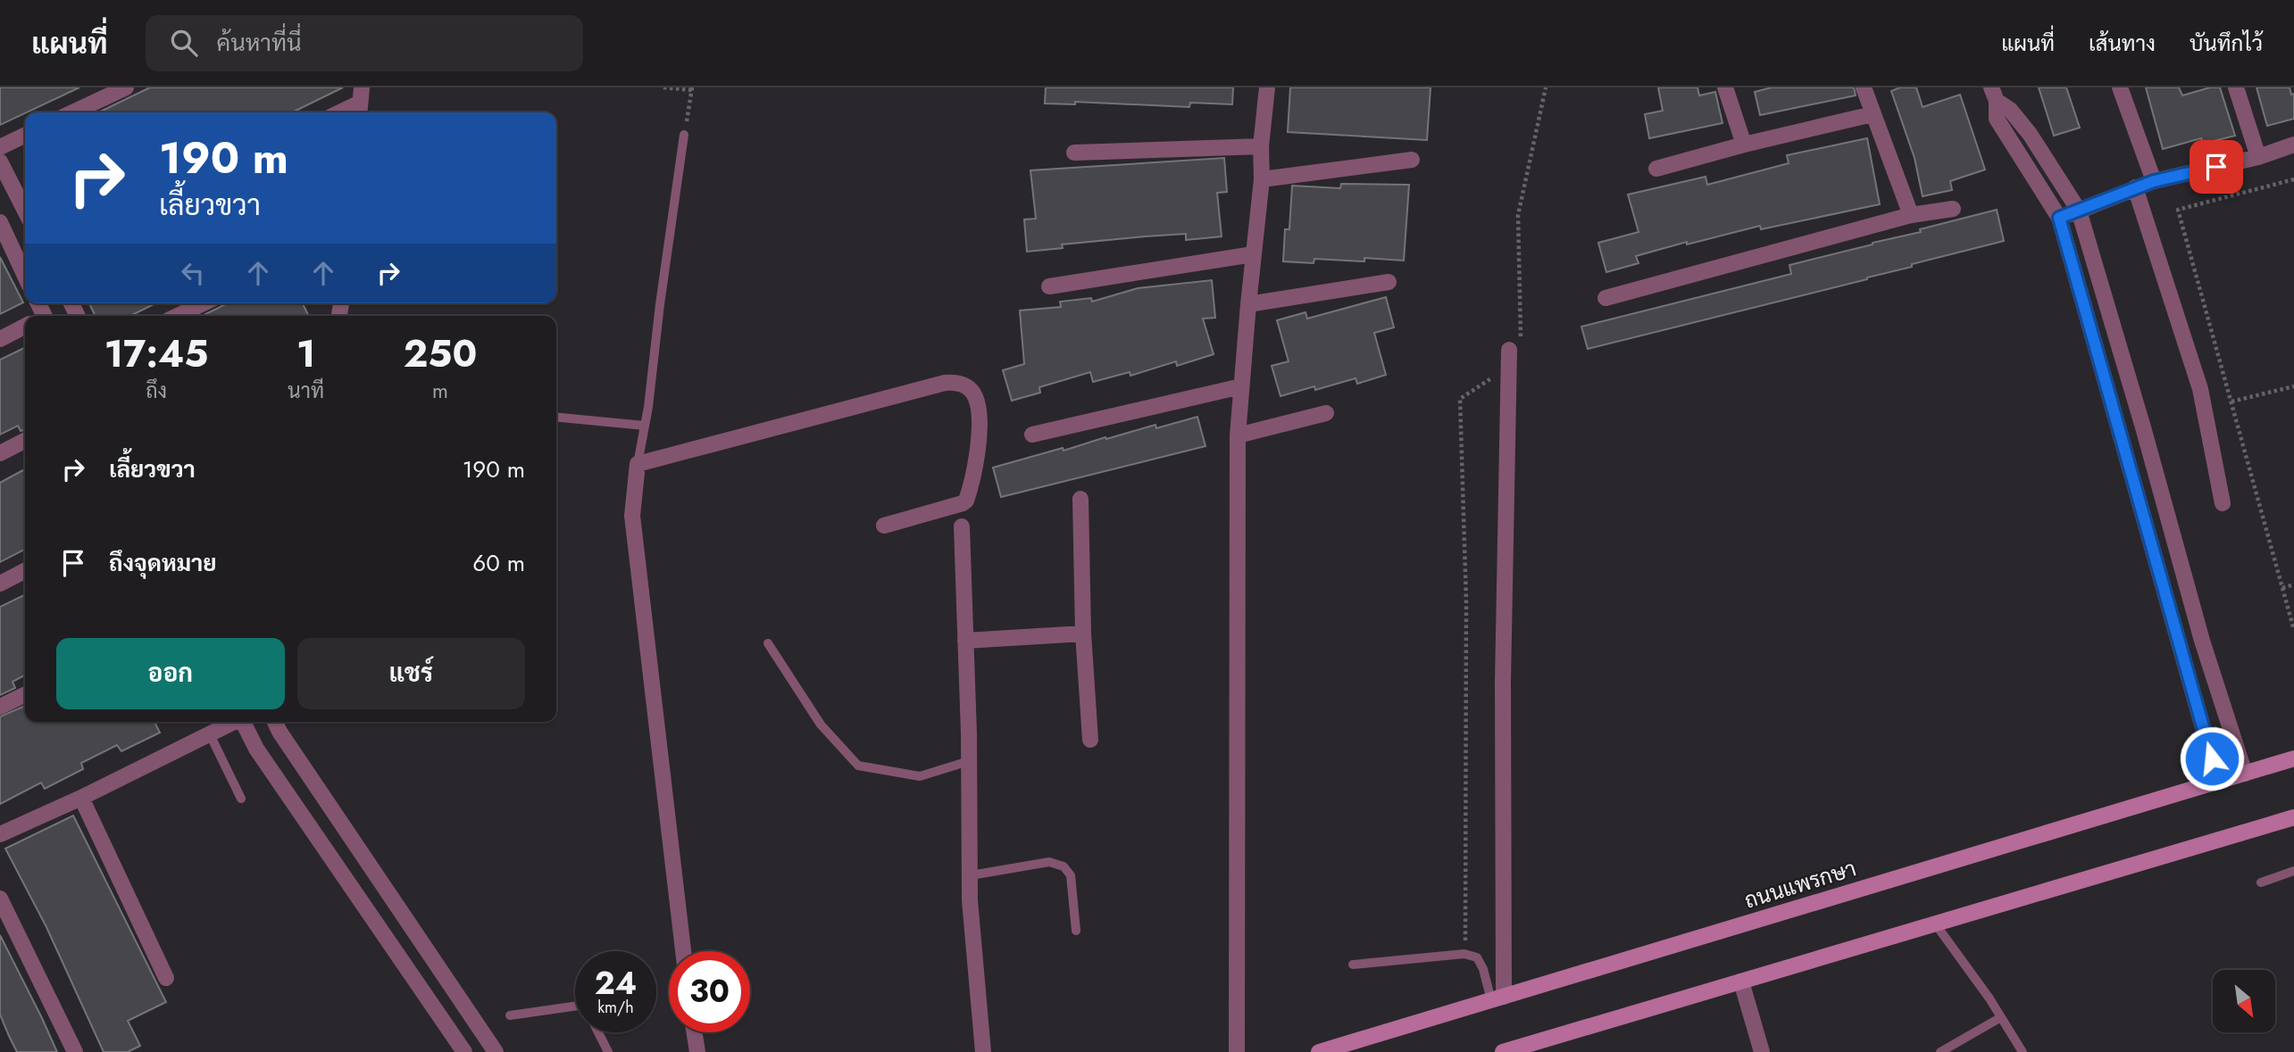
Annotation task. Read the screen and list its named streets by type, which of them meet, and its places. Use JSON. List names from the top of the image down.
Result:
{
  "streets": {
    "main road": ["ถนนแพรกษา"]
  },
  "north": "bottom right",
  "page": {
    "header": "แผนที่",
    "search": "ค้นหาที่นี่",
    "nav": ["แผนที่", "เส้นทาง", "บันทึกไว้"],
    "turn": ["190 m", "เลี้ยวขวา"],
    "eta": [
      "17:45",
      "ถึง",
      "1",
      "นาที",
      "250",
      "m"
    ],
    "list": [
      {
        "name": "เลี้ยวขวา",
        "value": "190 m"
      },
      {
        "name": "ถึงจุดหมาย",
        "value": "60 m"
      }
    ],
    "buttons": ["ออก", "แชร์"],
    "speed": "24 km/h",
    "limit": "30"
  }
}
